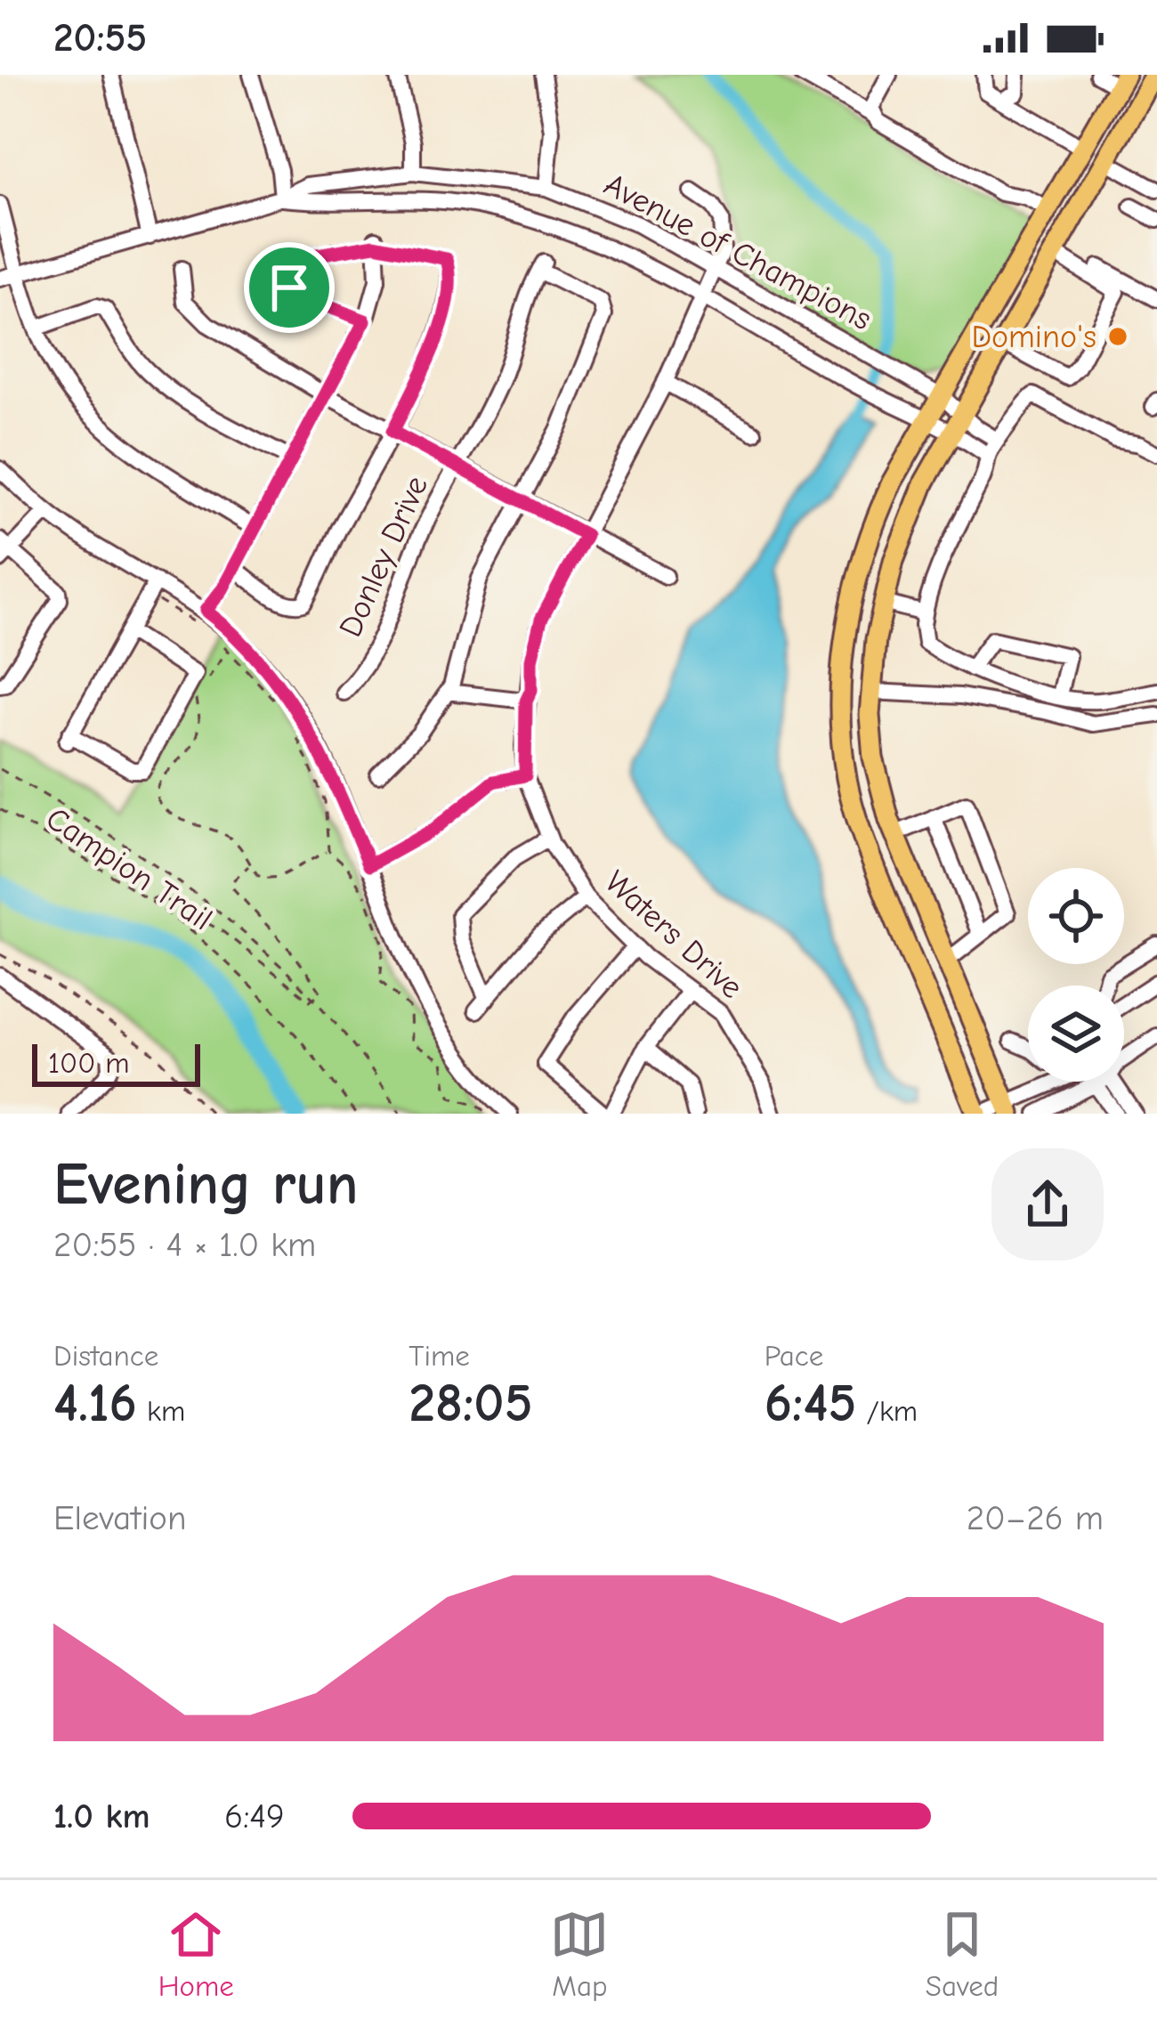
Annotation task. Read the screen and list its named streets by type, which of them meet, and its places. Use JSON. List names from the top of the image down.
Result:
{
  "streets": {
    "street": ["Avenue of Champions", "Donley Drive", "Waters Drive"],
    "path": ["Campion Trail"]
  },
  "crossings": [
    ["Avenue of Champions", "Waters Drive"]
  ],
  "places": ["Domino's"],
  "scale_bar": "100 m",
  "page": {
    "status": "20:55",
    "scale": "100 m",
    "heading": ["Evening run", "20:55 · 4 × 1.0 km"],
    "stats": [
      ["Distance", "4.16 km"],
      ["Time", "28:05"],
      ["Pace", "6:45 /km"]
    ],
    "chart": ["Elevation", "20–26 m"],
    "list": [
      {
        "name": "1.0 km",
        "note": "6:49"
      }
    ],
    "tabs": ["Home", "Map", "Saved"]
  }
}
